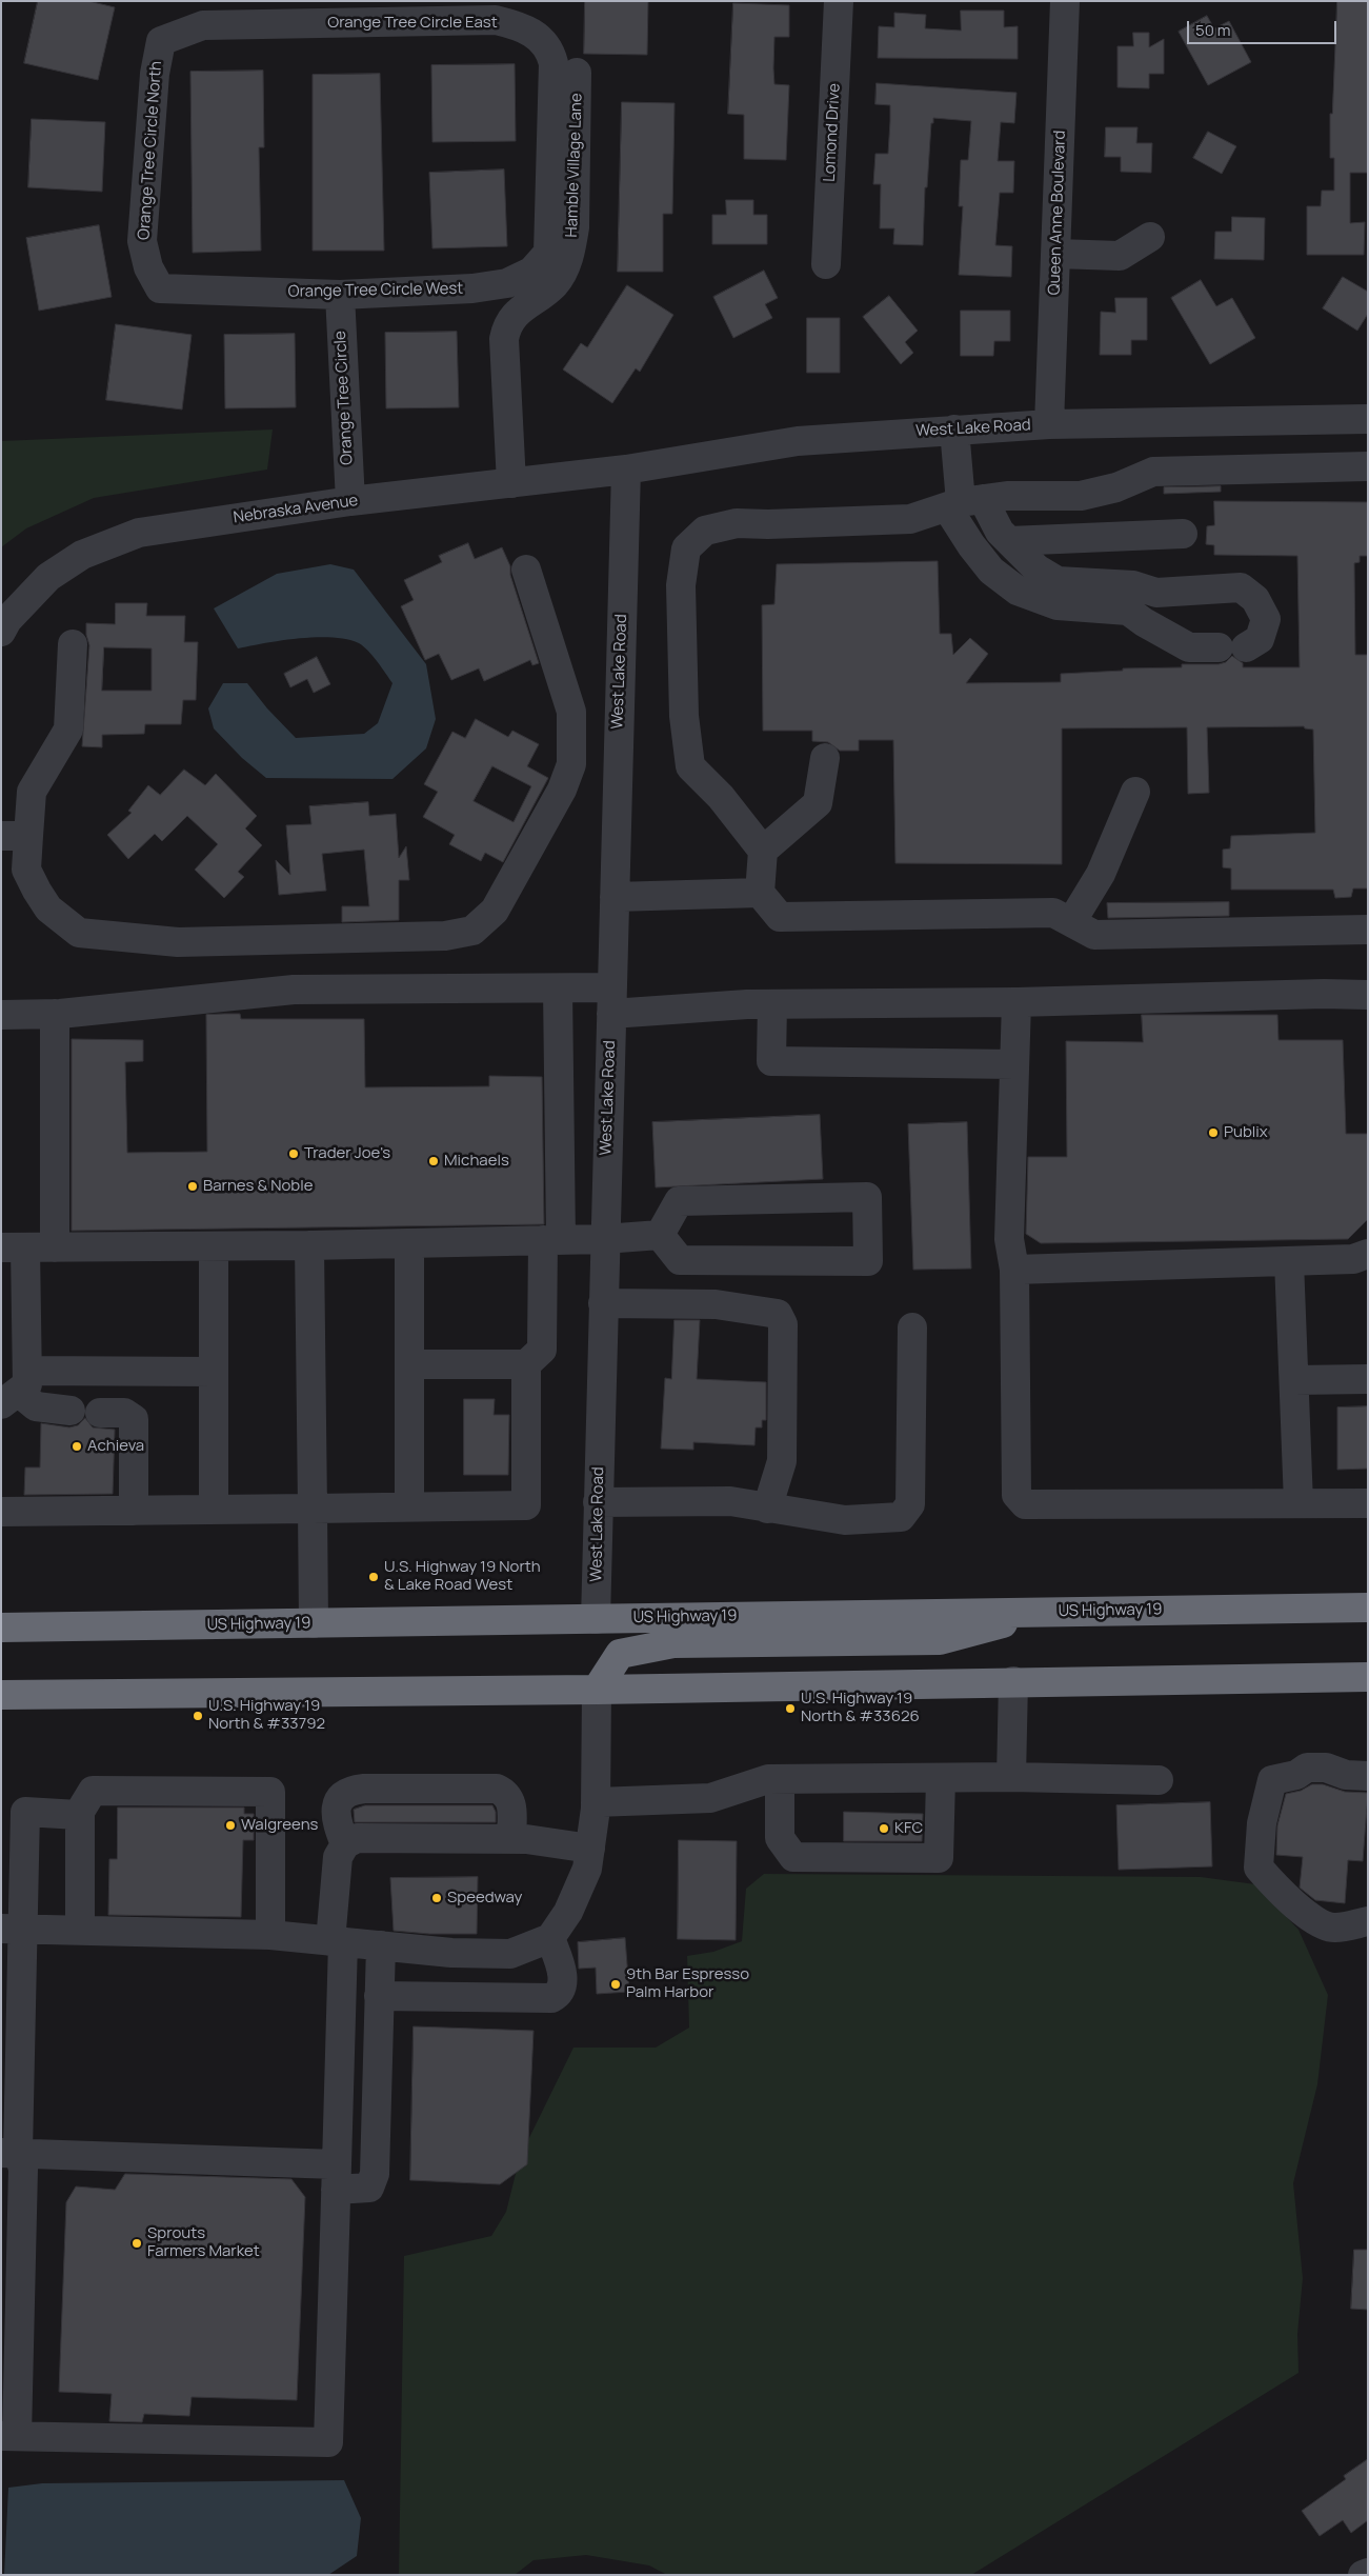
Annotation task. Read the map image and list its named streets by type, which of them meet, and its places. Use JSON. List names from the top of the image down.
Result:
{
  "streets": {
    "highway": ["US Highway 19"],
    "street": [
      "Orange Tree Circle East",
      "Lomond Drive",
      "Orange Tree Circle North",
      "Hamble Village Lane",
      "Queen Anne Boulevard",
      "Orange Tree Circle West",
      "Orange Tree Circle",
      "West Lake Road",
      "Nebraska Avenue"
    ]
  },
  "crossings": [
    ["Orange Tree Circle East", "Orange Tree Circle North"],
    ["Orange Tree Circle East", "Orange Tree Circle West"],
    ["Orange Tree Circle North", "Orange Tree Circle West"],
    ["Hamble Village Lane", "Nebraska Avenue"],
    ["Queen Anne Boulevard", "West Lake Road"],
    ["Orange Tree Circle West", "Orange Tree Circle"],
    ["Orange Tree Circle", "Nebraska Avenue"],
    ["West Lake Road", "Nebraska Avenue"],
    ["West Lake Road", "US Highway 19"]
  ],
  "places": [
    "Publix",
    "Trader Joe's",
    "Michaels",
    "Barnes & Noble",
    "Achieva",
    "U.S. Highway 19 North & Lake Road West",
    "U.S. Highway 19 North & #33626",
    "U.S. Highway 19 North & #33792",
    "Walgreens",
    "KFC",
    "Speedway",
    "9th Bar Espresso Palm Harbor",
    "Sprouts Farmers Market"
  ],
  "scale_bar": "50 m"
}
